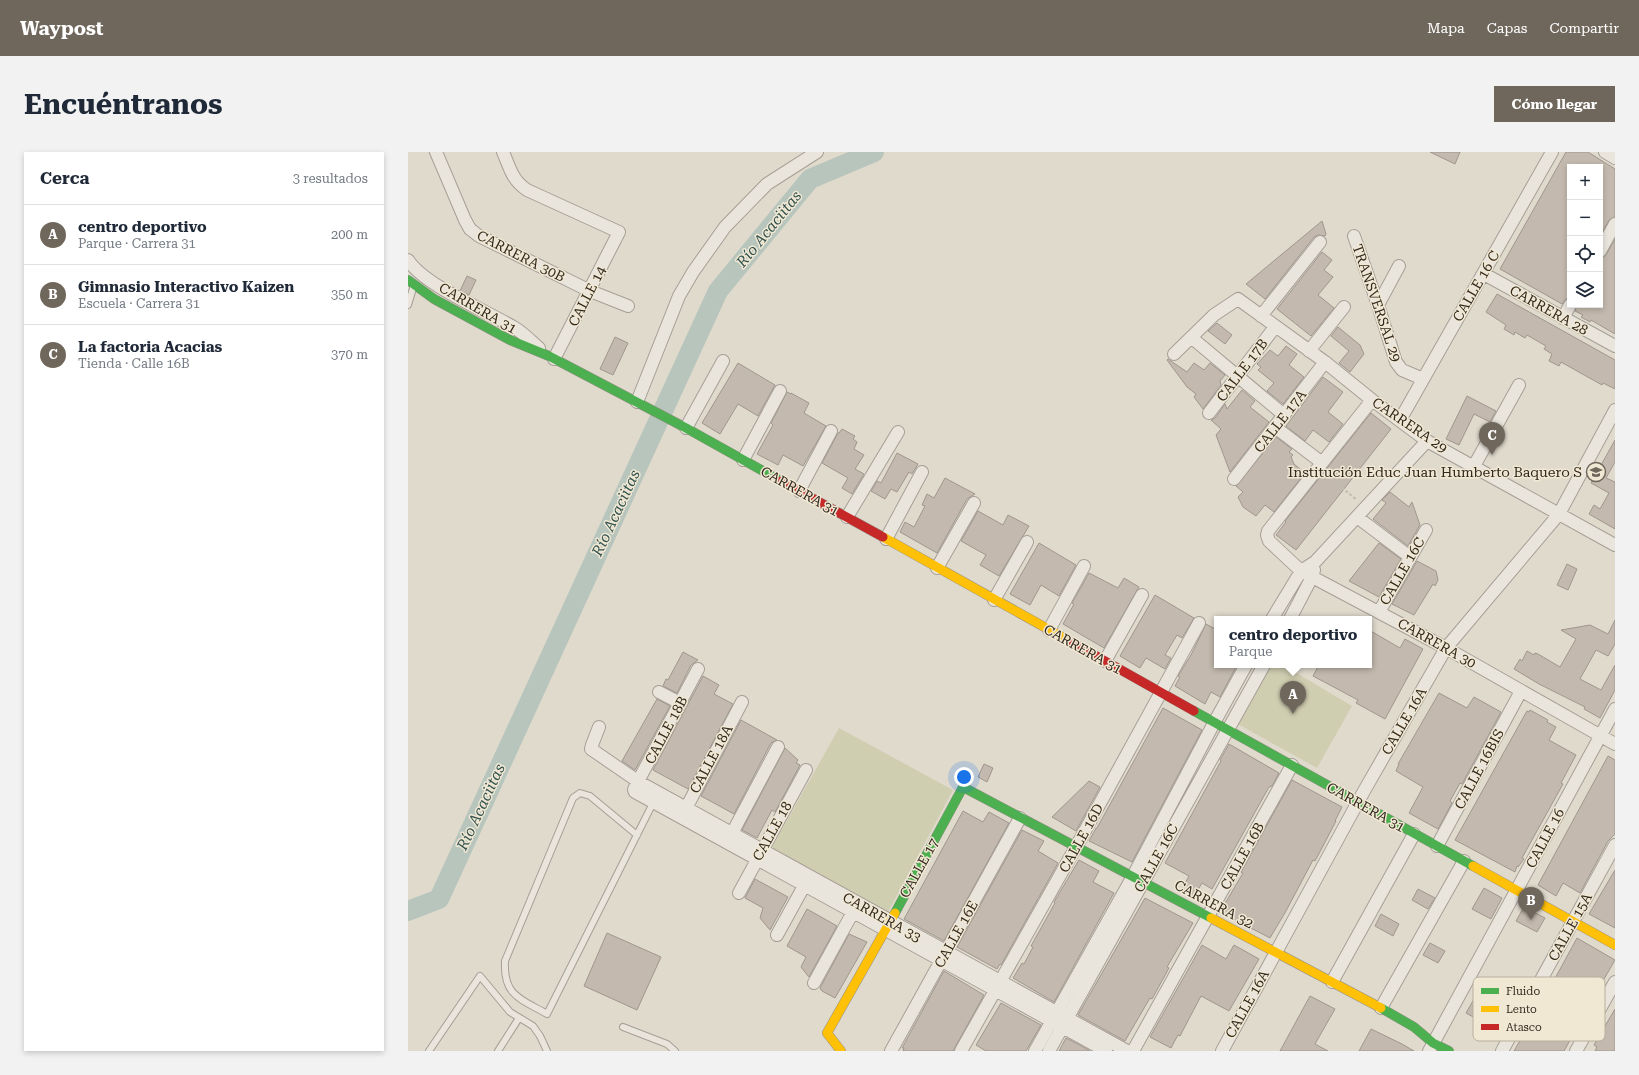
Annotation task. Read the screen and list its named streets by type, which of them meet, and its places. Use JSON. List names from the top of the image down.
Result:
{
  "streets": {
    "street": [
      "CARRERA 30B",
      "CALLE 16 C",
      "CALLE 14",
      "TRANSVERSAL 29",
      "CARRERA 31",
      "CARRERA 28",
      "CALLE 17B",
      "CALLE 17A",
      "CARRERA 29",
      "CALLE 16C",
      "CARRERA 30",
      "CALLE 16A",
      "CALLE 18B",
      "CALLE 18A",
      "CALLE 16BIS",
      "CALLE 18",
      "CALLE 16D",
      "CALLE 16",
      "CALLE 16B",
      "CALLE 17",
      "CARRERA 32",
      "CARRERA 33",
      "CALLE 15A",
      "CALLE 16E"
    ]
  },
  "crossings": [
    ["CARRERA 30B", "CALLE 14"],
    ["CALLE 16 C", "TRANSVERSAL 29"],
    ["CALLE 16 C", "CARRERA 28"],
    ["CALLE 16 C", "CARRERA 29"],
    ["CALLE 14", "CARRERA 31"],
    ["CARRERA 31", "CALLE 16C"],
    ["CARRERA 31", "CALLE 16A"],
    ["CARRERA 31", "CALLE 16BIS"],
    ["CARRERA 31", "CALLE 16D"],
    ["CARRERA 31", "CALLE 16"],
    ["CARRERA 31", "CALLE 16B"],
    ["CARRERA 31", "CALLE 15A"],
    ["CALLE 17B", "CARRERA 29"],
    ["CALLE 17A", "CARRERA 29"],
    ["CARRERA 29", "CALLE 16A"],
    ["CALLE 16C", "CARRERA 30"],
    ["CALLE 16C", "CARRERA 32"],
    ["CALLE 16C", "CARRERA 33"],
    ["CARRERA 30", "CALLE 16A"],
    ["CARRERA 30", "CALLE 16BIS"],
    ["CARRERA 30", "CALLE 16"],
    ["CALLE 16A", "CARRERA 32"],
    ["CALLE 18B", "CARRERA 33"],
    ["CALLE 18A", "CARRERA 33"],
    ["CALLE 18", "CARRERA 33"],
    ["CALLE 16D", "CARRERA 32"],
    ["CALLE 16D", "CARRERA 33"],
    ["CALLE 16", "CARRERA 32"],
    ["CALLE 16B", "CARRERA 32"],
    ["CALLE 17", "CARRERA 32"],
    ["CALLE 17", "CARRERA 33"],
    ["CARRERA 32", "CALLE 16E"],
    ["CARRERA 33", "CALLE 16E"]
  ],
  "water": ["Río Acaciitas"],
  "places": {
    "school or university": ["Institución Educ Juan Humberto Baquero S"]
  },
  "legend": ["Fluido", "Lento", "Atasco"],
  "page": {
    "header": "Waypost",
    "nav": ["Mapa", "Capas", "Compartir"],
    "buttons": "Cómo llegar",
    "title": "Encuéntranos",
    "heading": ["Cerca", "3 resultados"],
    "map_buttons": ["+", "−"],
    "list": [
      {
        "mark": "A",
        "name": "centro deportivo",
        "note": "Parque · Carrera 31",
        "value": "200 m"
      },
      {
        "mark": "B",
        "name": "Gimnasio Interactivo Kaizen",
        "note": "Escuela · Carrera 31",
        "value": "350 m"
      },
      {
        "mark": "C",
        "name": "La factoria Acacias",
        "note": "Tienda · Calle 16B",
        "value": "370 m"
      }
    ],
    "pins": ["C", "A", "B"],
    "popup": ["centro deportivo", "Parque"]
  }
}
